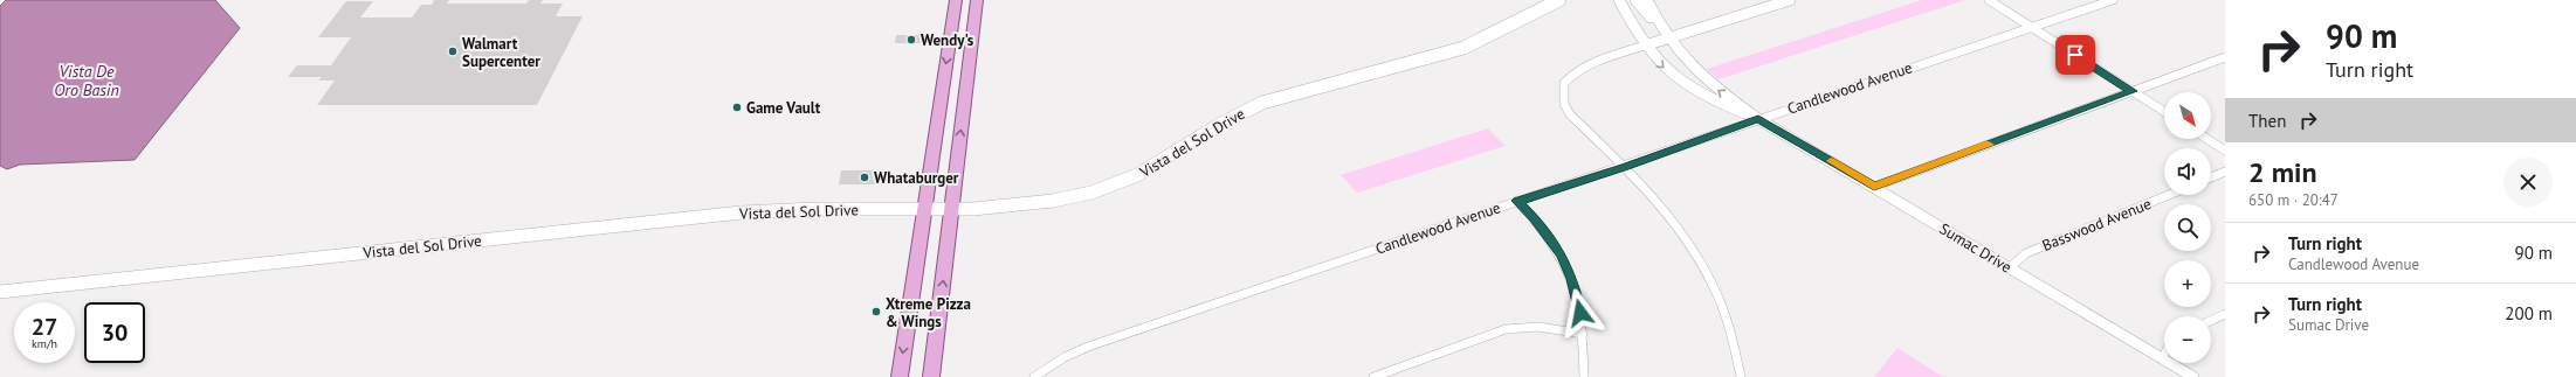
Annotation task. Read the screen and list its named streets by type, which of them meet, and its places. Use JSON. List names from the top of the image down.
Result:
{
  "streets": {
    "main road": ["Vista del Sol Drive"],
    "street": ["Candlewood Avenue", "Basswood Avenue", "Sumac Drive"]
  },
  "crossings": [
    ["Candlewood Avenue", "Sumac Drive"],
    ["Basswood Avenue", "Sumac Drive"]
  ],
  "water": ["Vista De Oro Basin"],
  "places": [
    "Wendy's",
    "Walmart Supercenter",
    "Game Vault",
    "Whataburger",
    "Xtreme Pizza & Wings"
  ],
  "north": "bottom right",
  "page": {
    "turn": ["90 m", "Turn right"],
    "map_buttons": ["+", "−"],
    "then": "Then",
    "heading": ["2 min", "650 m · 20:47"],
    "list": [
      {
        "name": "Turn right",
        "note": "Candlewood Avenue",
        "value": "90 m"
      },
      {
        "name": "Turn right",
        "note": "Sumac Drive",
        "value": "200 m"
      }
    ],
    "speed": "27 km/h",
    "limit": "30"
  }
}
